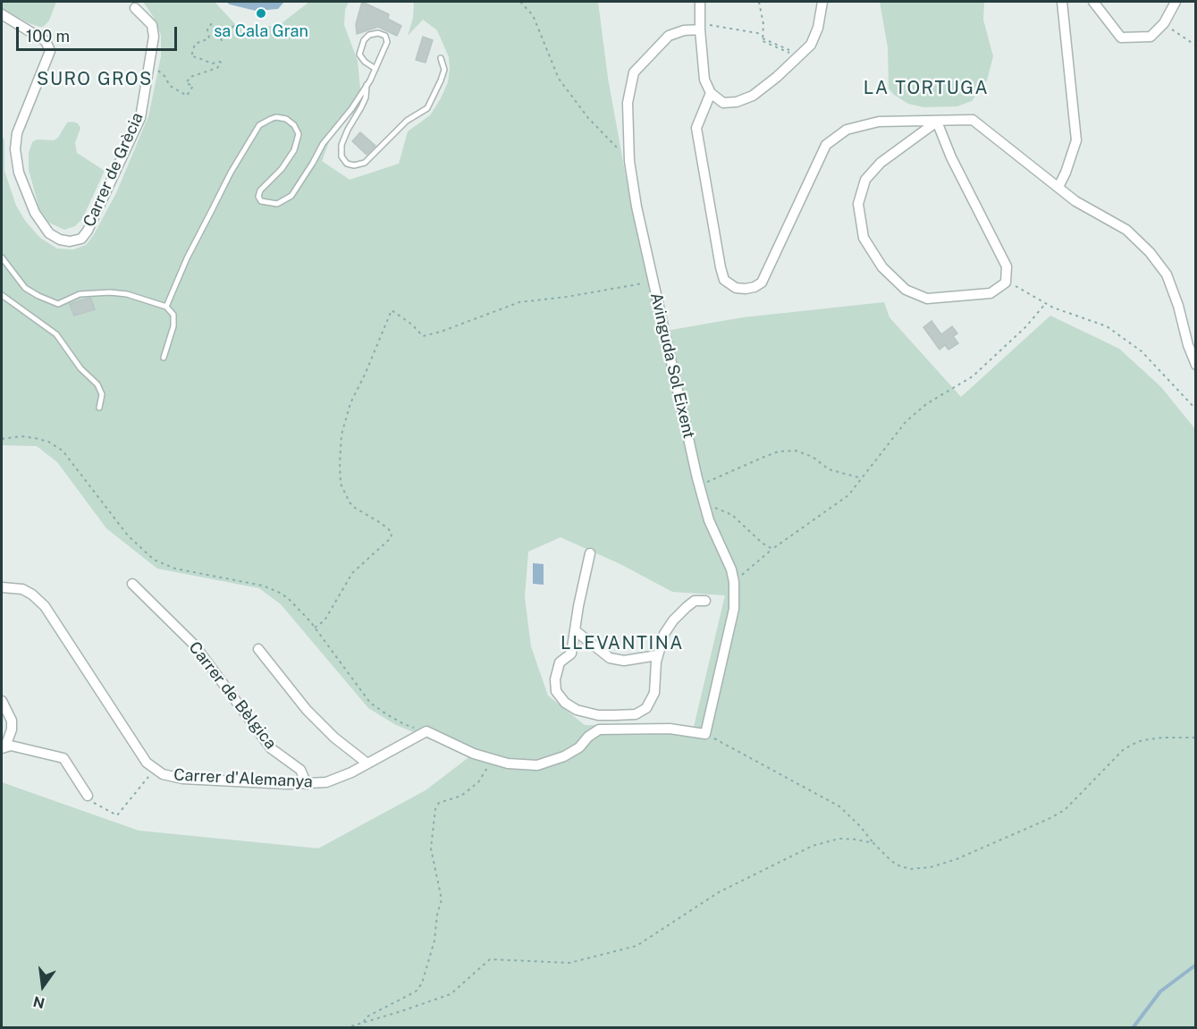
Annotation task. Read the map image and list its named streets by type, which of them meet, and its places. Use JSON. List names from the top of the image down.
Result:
{
  "streets": {
    "street": [
      "Carrer de Grècia",
      "Avinguda Sol Eixent",
      "Carrer de Bèlgica",
      "Carrer d'Alemanya"
    ]
  },
  "crossings": [
    ["Carrer de Bèlgica", "Carrer d'Alemanya"]
  ],
  "districts": ["SURO GROS", "LA TORTUGA", "LLEVANTINA"],
  "places": ["sa Cala Gran"],
  "scale_bar": "100 m",
  "north": "bottom"
}
